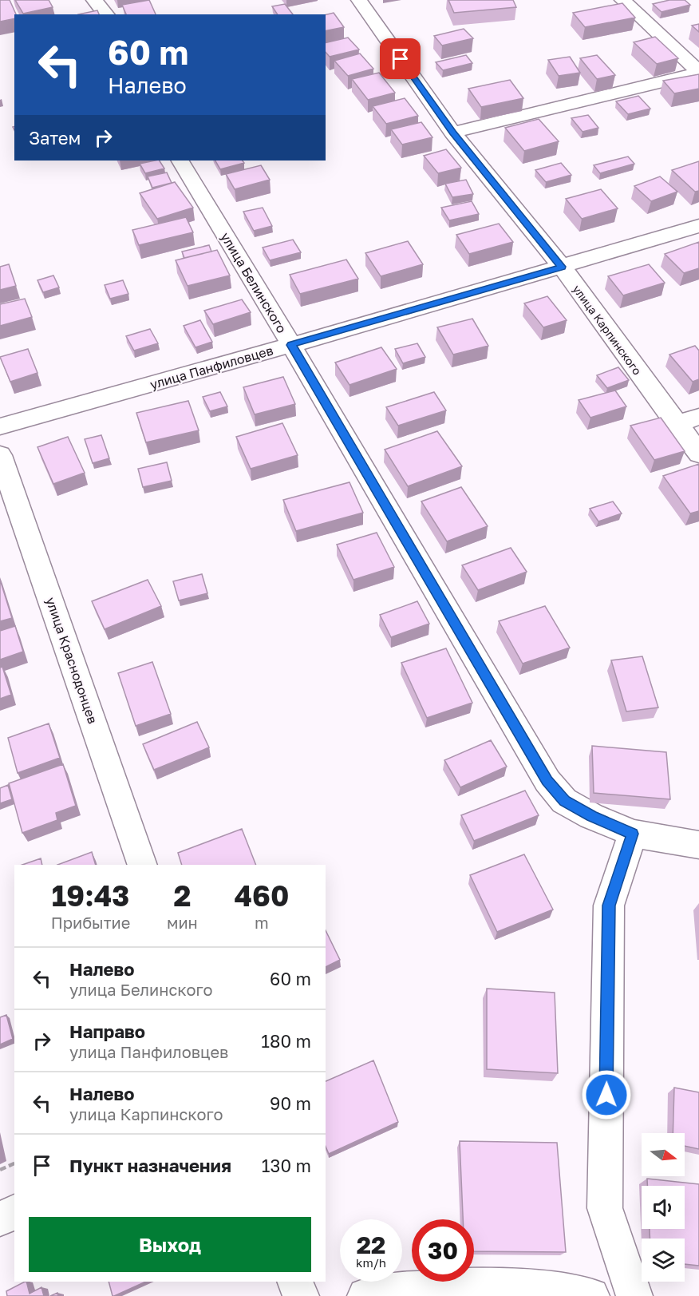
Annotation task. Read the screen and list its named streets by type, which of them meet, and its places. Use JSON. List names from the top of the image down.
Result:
{
  "streets": {
    "street": [
      "улица Белинского",
      "улица Карпинского",
      "улица Панфиловцев",
      "улица Краснодонцев"
    ]
  },
  "crossings": [
    ["улица Белинского", "улица Панфиловцев"],
    ["улица Карпинского", "улица Панфиловцев"]
  ],
  "north": "right",
  "page": {
    "turn": ["60 m", "Налево"],
    "then": "Затем",
    "eta": [
      "19:43",
      "Прибытие",
      "2",
      "мин",
      "460",
      "m"
    ],
    "list": [
      {
        "name": "Налево",
        "note": "улица Белинского",
        "value": "60 m"
      },
      {
        "name": "Направо",
        "note": "улица Панфиловцев",
        "value": "180 m"
      },
      {
        "name": "Налево",
        "note": "улица Карпинского",
        "value": "90 m"
      },
      {
        "name": "Пункт назначения",
        "value": "130 m"
      }
    ],
    "buttons": "Выход",
    "speed": "22 km/h",
    "limit": "30"
  }
}
